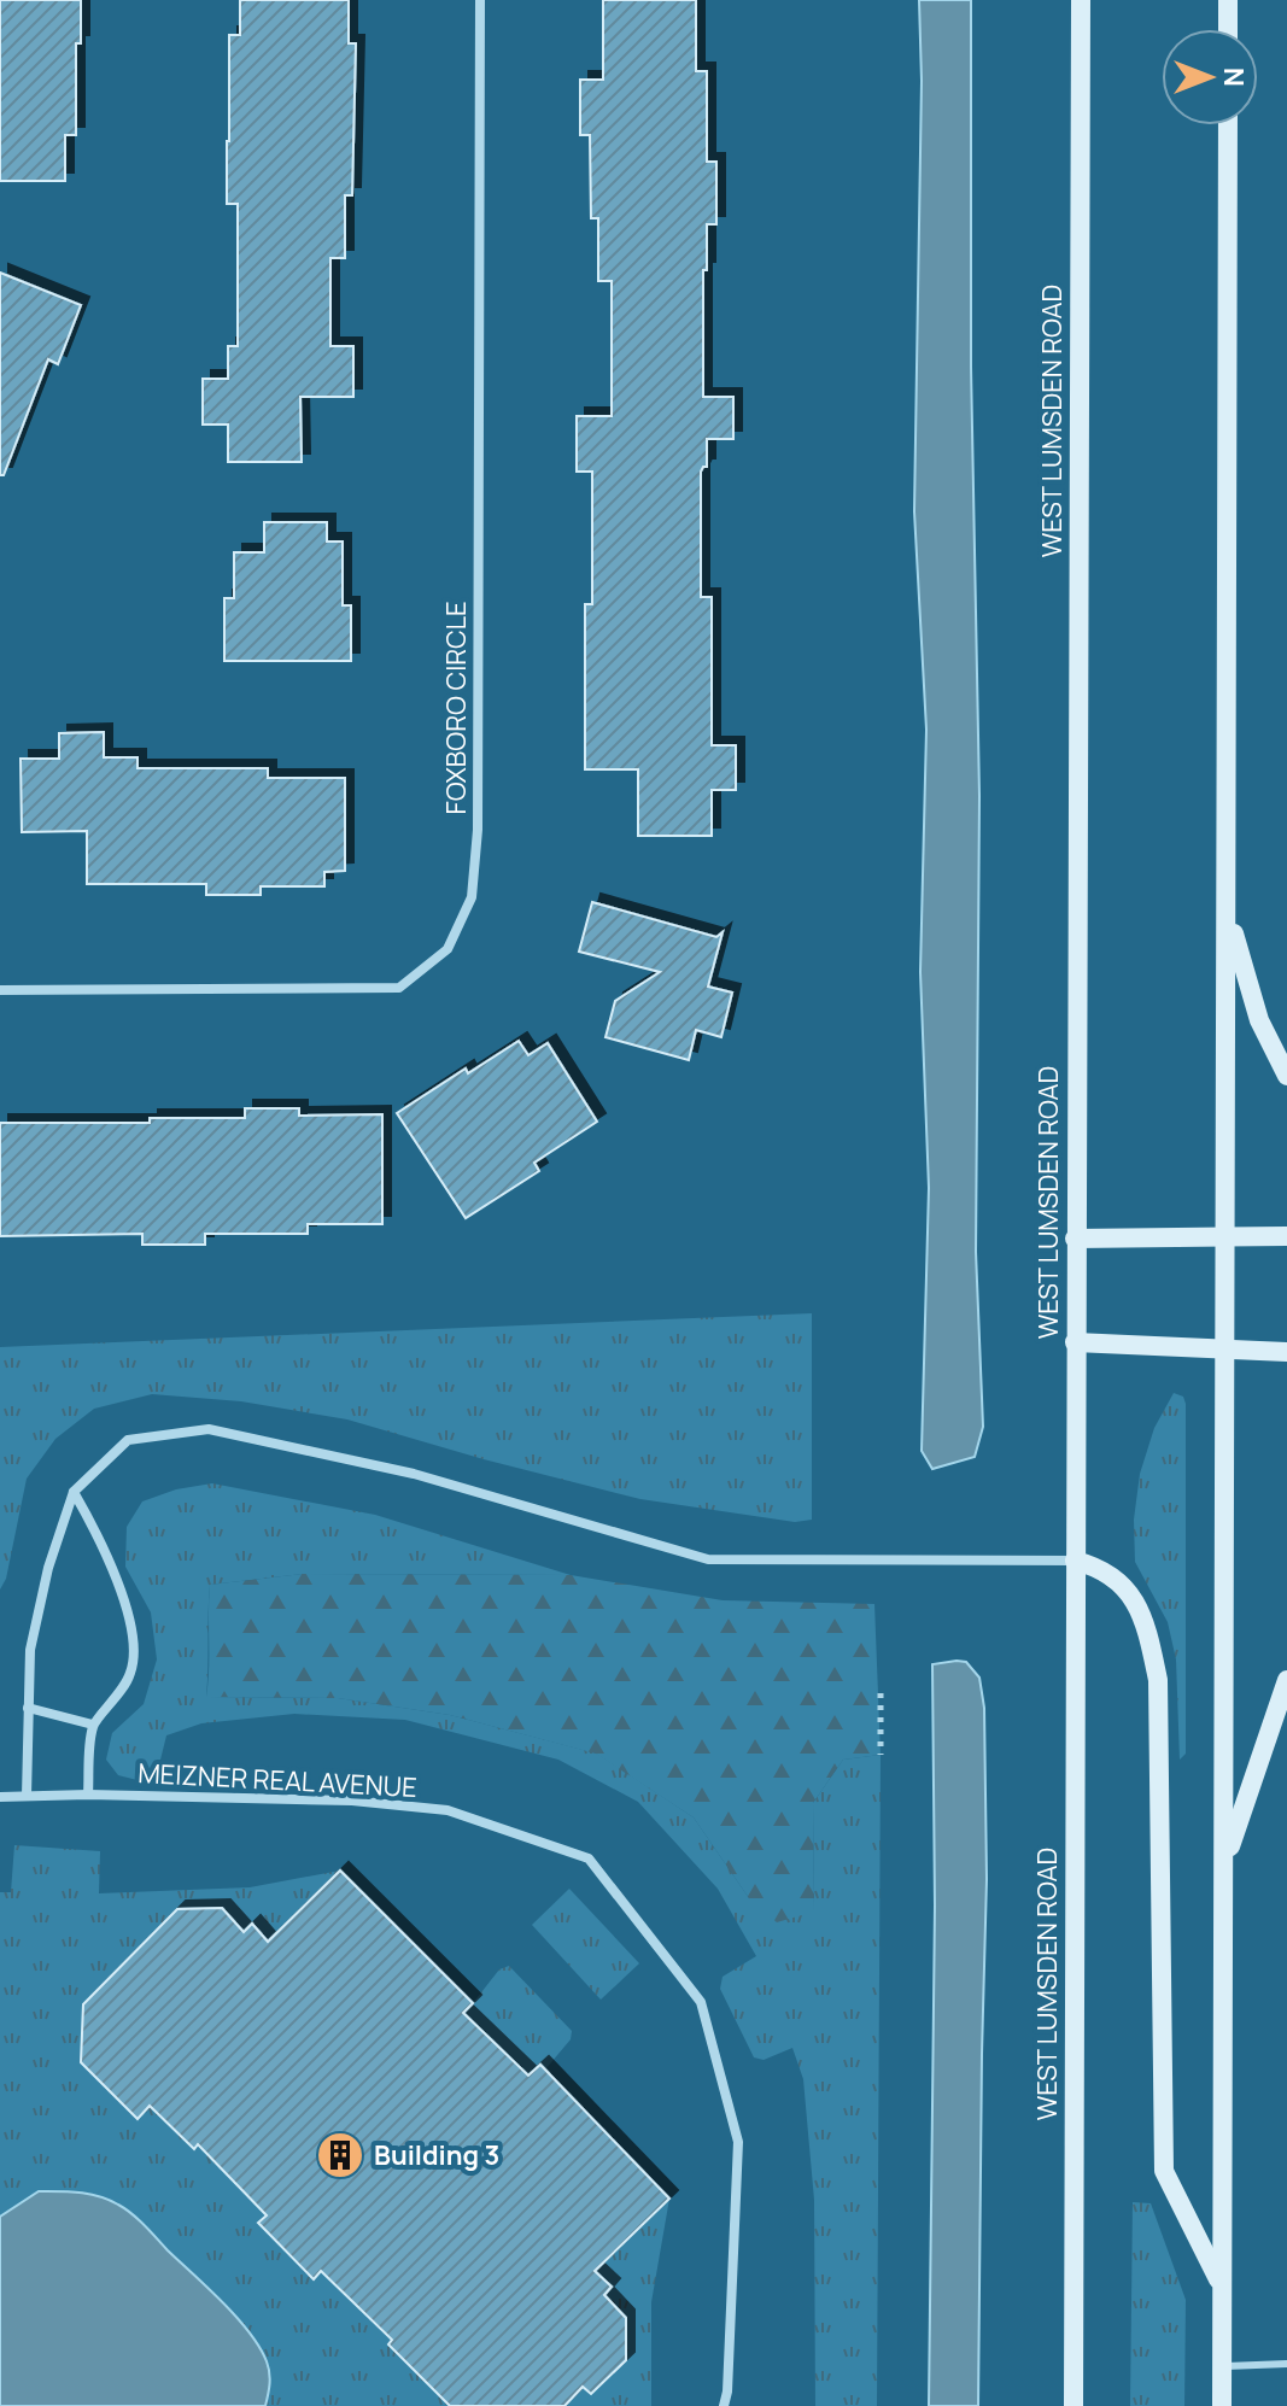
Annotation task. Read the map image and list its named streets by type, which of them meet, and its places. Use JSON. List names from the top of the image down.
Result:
{
  "streets": {
    "main road": ["WEST LUMSDEN ROAD"],
    "street": ["FOXBORO CIRCLE", "MEIZNER REAL AVENUE"]
  },
  "places": {
    "building": ["Building 3"]
  },
  "north": "right"
}
